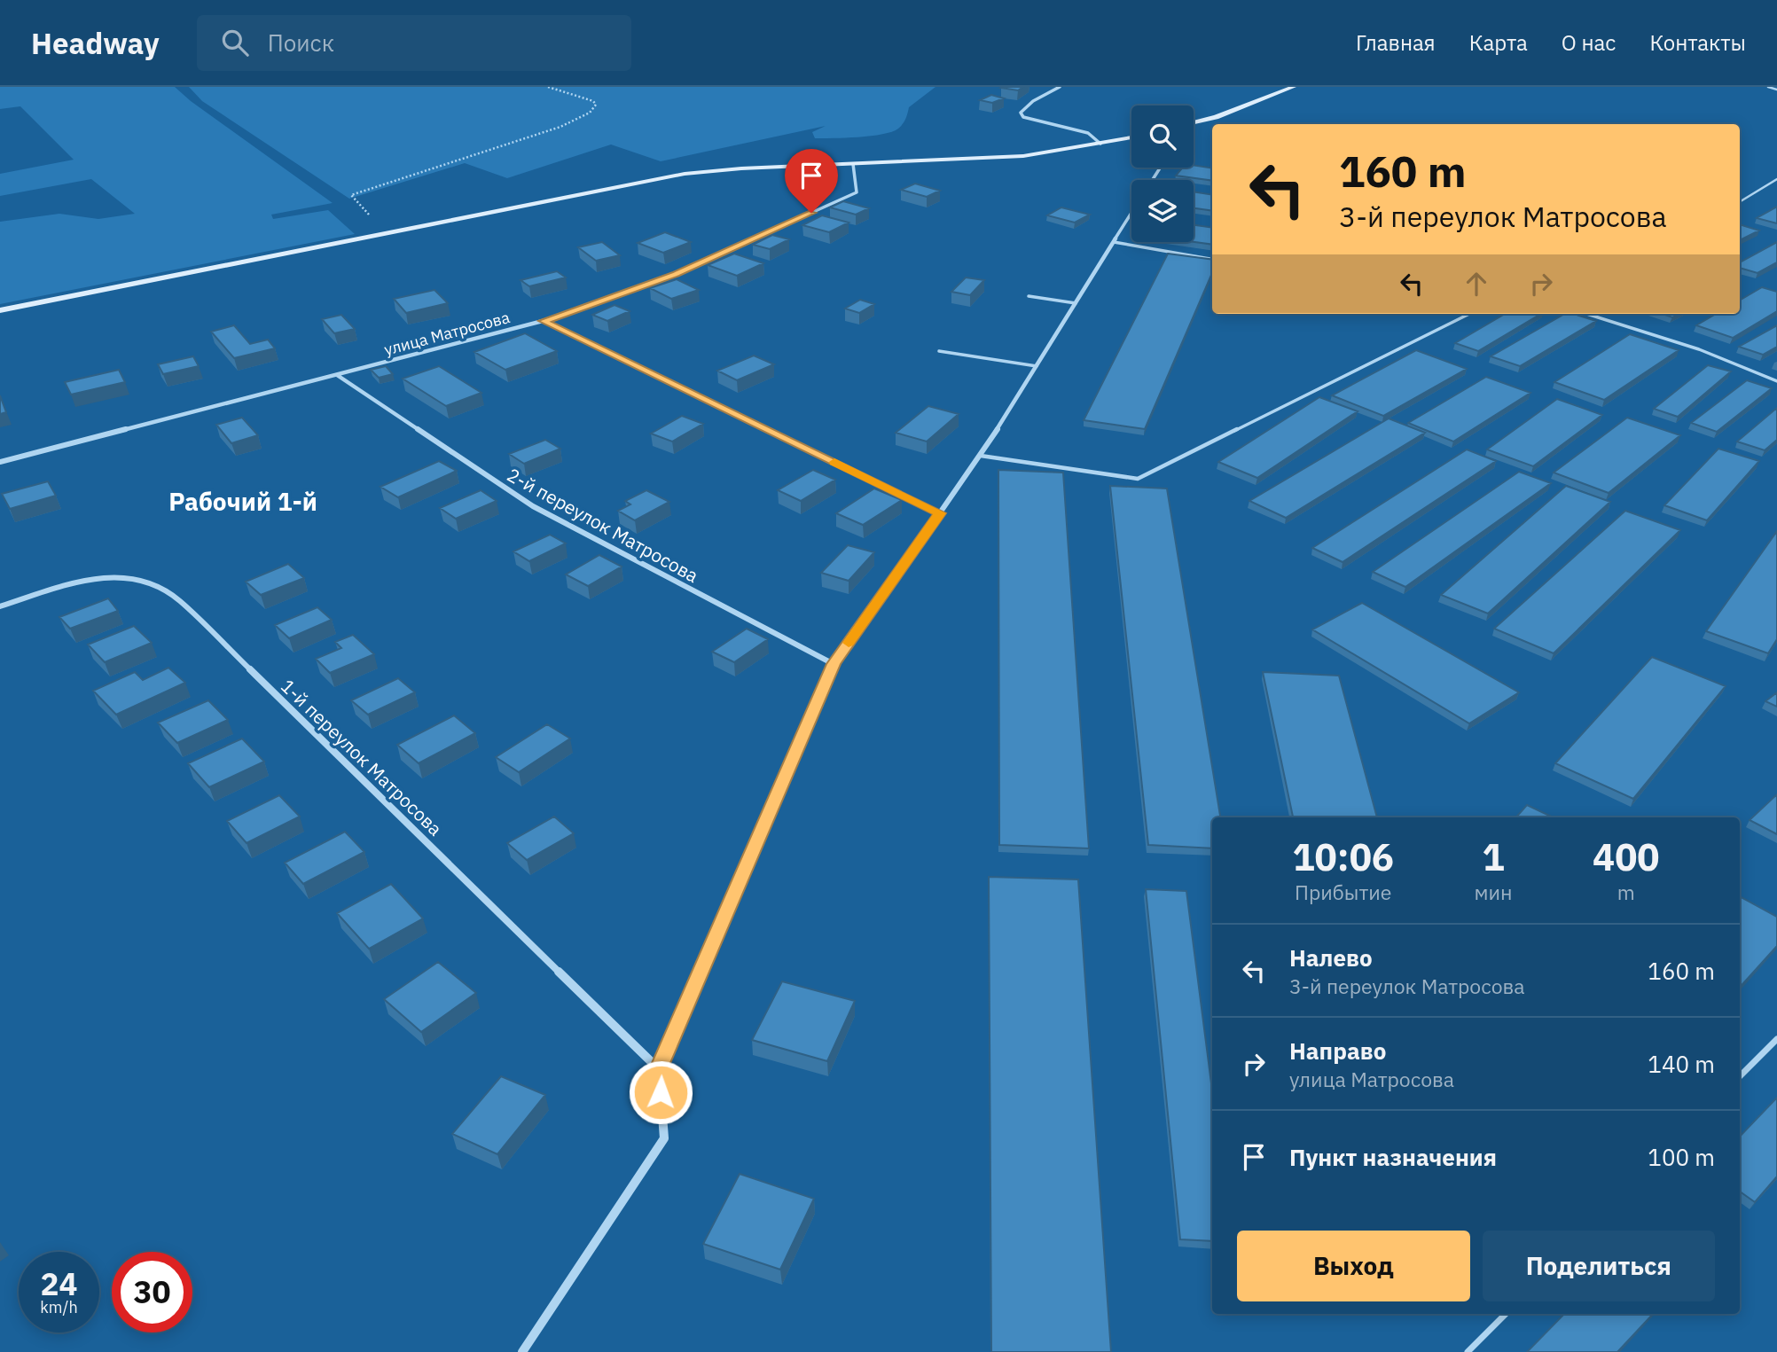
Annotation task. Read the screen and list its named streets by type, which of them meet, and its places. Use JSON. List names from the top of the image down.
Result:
{
  "streets": {
    "street": ["улица Матросова", "2-й переулок Матросова", "1-й переулок Матросова"]
  },
  "crossings": [
    ["улица Матросова", "2-й переулок Матросова"]
  ],
  "districts": ["Рабочий 1‑й"],
  "page": {
    "header": "Headway",
    "search": "Поиск",
    "nav": [
      "Главная",
      "Карта",
      "О нас",
      "Контакты"
    ],
    "turn": ["160 m", "3-й переулок Матросова"],
    "eta": [
      "10:06",
      "Прибытие",
      "1",
      "мин",
      "400",
      "m"
    ],
    "list": [
      {
        "name": "Налево",
        "note": "3-й переулок Матросова",
        "value": "160 m"
      },
      {
        "name": "Направо",
        "note": "улица Матросова",
        "value": "140 m"
      },
      {
        "name": "Пункт назначения",
        "value": "100 m"
      }
    ],
    "buttons": ["Выход", "Поделиться"],
    "speed": "24 km/h",
    "limit": "30"
  }
}
